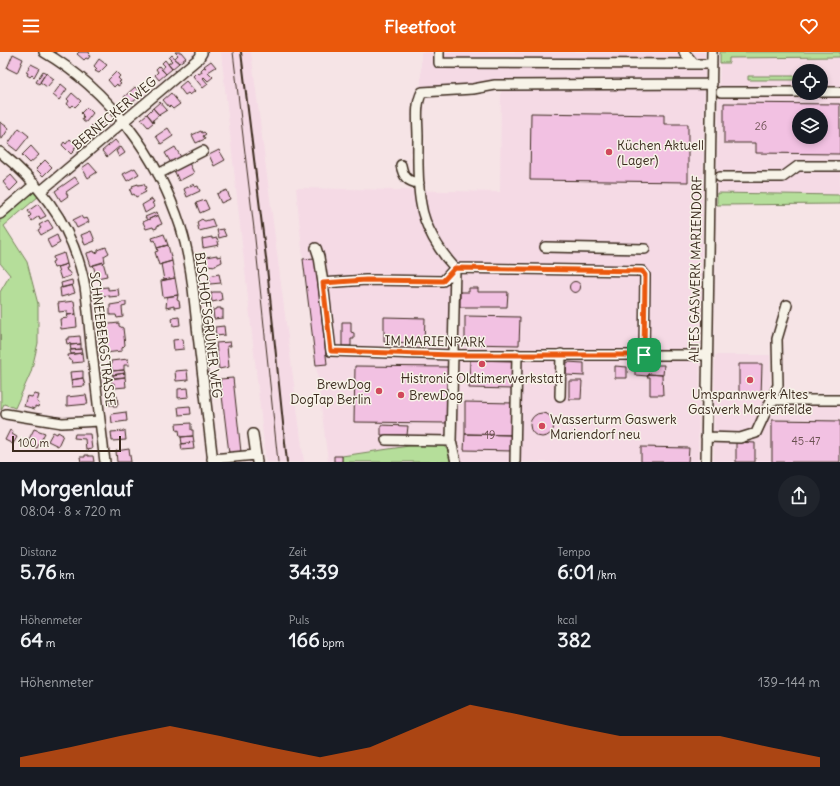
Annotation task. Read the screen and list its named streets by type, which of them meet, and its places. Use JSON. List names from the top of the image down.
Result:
{
  "streets": {
    "street": [
      "BERNECKER WEG",
      "ALTES GASWERK MARIENDORF",
      "BISCHOFSGRÜNER WEG",
      "SCHNEEBERGSTRASSE",
      "IM MARIENPARK"
    ]
  },
  "crossings": [
    ["BERNECKER WEG", "BISCHOFSGRÜNER WEG"],
    ["BERNECKER WEG", "SCHNEEBERGSTRASSE"],
    ["ALTES GASWERK MARIENDORF", "IM MARIENPARK"]
  ],
  "places": [
    "Küchen Aktuell (Lager)",
    "Histronic Oldtimerwerkstatt",
    "Umspannwerk Altes Gaswerk Marienfelde",
    "BrewDog DogTap Berlin",
    "BrewDog",
    "Wasserturm Gaswerk Mariendorf neu"
  ],
  "house_numbers": ["26", "19", "45-47"],
  "scale_bar": "100 m",
  "page": {
    "header": "Fleetfoot",
    "scale": "100 m",
    "heading": ["Morgenlauf", "08:04 · 8 × 720 m"],
    "stats": [
      ["Distanz", "5.76 km"],
      ["Zeit", "34:39"],
      ["Tempo", "6:01 /km"],
      ["Höhenmeter", "64 m"],
      ["Puls", "166 bpm"],
      ["kcal", "382"]
    ],
    "chart": ["Höhenmeter", "139–144 m"]
  }
}
